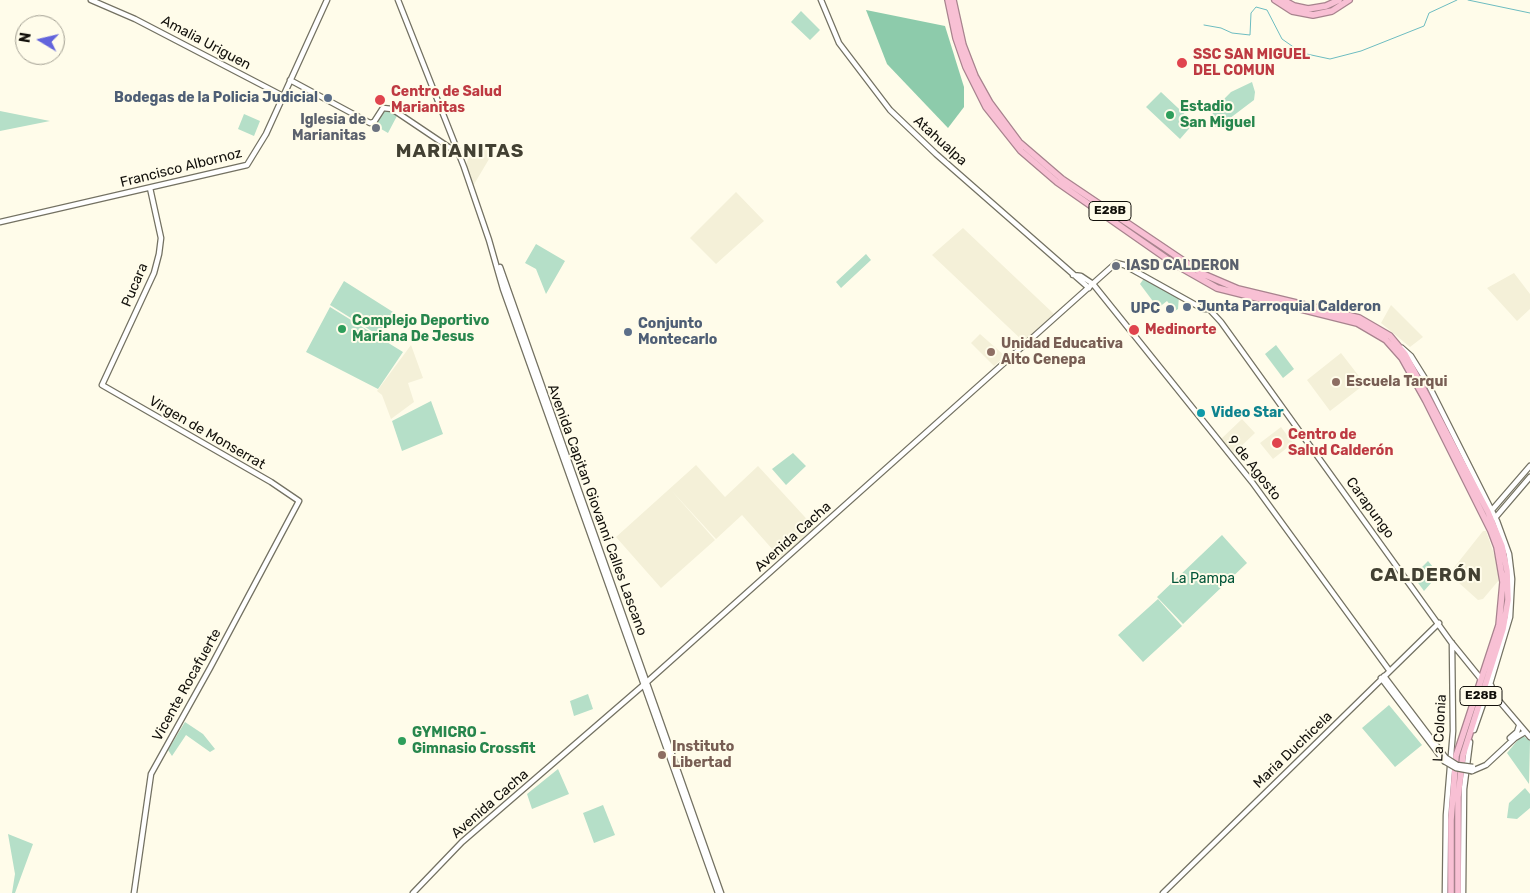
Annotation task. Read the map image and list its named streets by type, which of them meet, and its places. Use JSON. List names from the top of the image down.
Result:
{
  "streets": {
    "highway": ["E28B"],
    "street": [
      "Amalia Uriguen",
      "Atahualpa",
      "Francisco Albornoz",
      "Pucara",
      "Virgen de Monserrat",
      "9 de Agosto",
      "Carapungo",
      "Avenida Capitan Giovanni Calles Lascano",
      "Avenida Cacha",
      "Vicente Rocafuerte",
      "La Colonia",
      "Maria Duchicela"
    ]
  },
  "crossings": [
    ["Amalia Uriguen", "Francisco Albornoz"],
    ["Atahualpa", "9 de Agosto"],
    ["Atahualpa", "Avenida Cacha"],
    ["Francisco Albornoz", "Pucara"],
    ["E28B", "Carapungo"],
    ["E28B", "La Colonia"],
    ["Pucara", "Virgen de Monserrat"],
    ["Virgen de Monserrat", "Vicente Rocafuerte"],
    ["9 de Agosto", "Avenida Cacha"],
    ["9 de Agosto", "Maria Duchicela"],
    ["Carapungo", "Avenida Cacha"],
    ["Carapungo", "La Colonia"],
    ["Carapungo", "Maria Duchicela"],
    ["Avenida Capitan Giovanni Calles Lascano", "Avenida Cacha"]
  ],
  "districts": ["MARIANITAS", "CALDERÓN"],
  "parks": ["La Pampa"],
  "places": [
    "SSC SAN MIGUEL DEL COMUN",
    "Bodegas de la Policia Judicial",
    "Centro de Salud Marianitas",
    "Estadio San Miguel",
    "Iglesia de Marianitas",
    "IASD CALDERON",
    "Junta Parroquial Calderon",
    "UPC",
    "Complejo Deportivo Mariana De Jesus",
    "Medinorte",
    "Conjunto Montecarlo",
    "Unidad Educativa Alto Cenepa",
    "Escuela Tarqui",
    "Video Star",
    "Centro de Salud Calderón",
    "GYMICRO - Gimnasio Crossfit",
    "Instituto Libertad"
  ],
  "north": "left"
}
